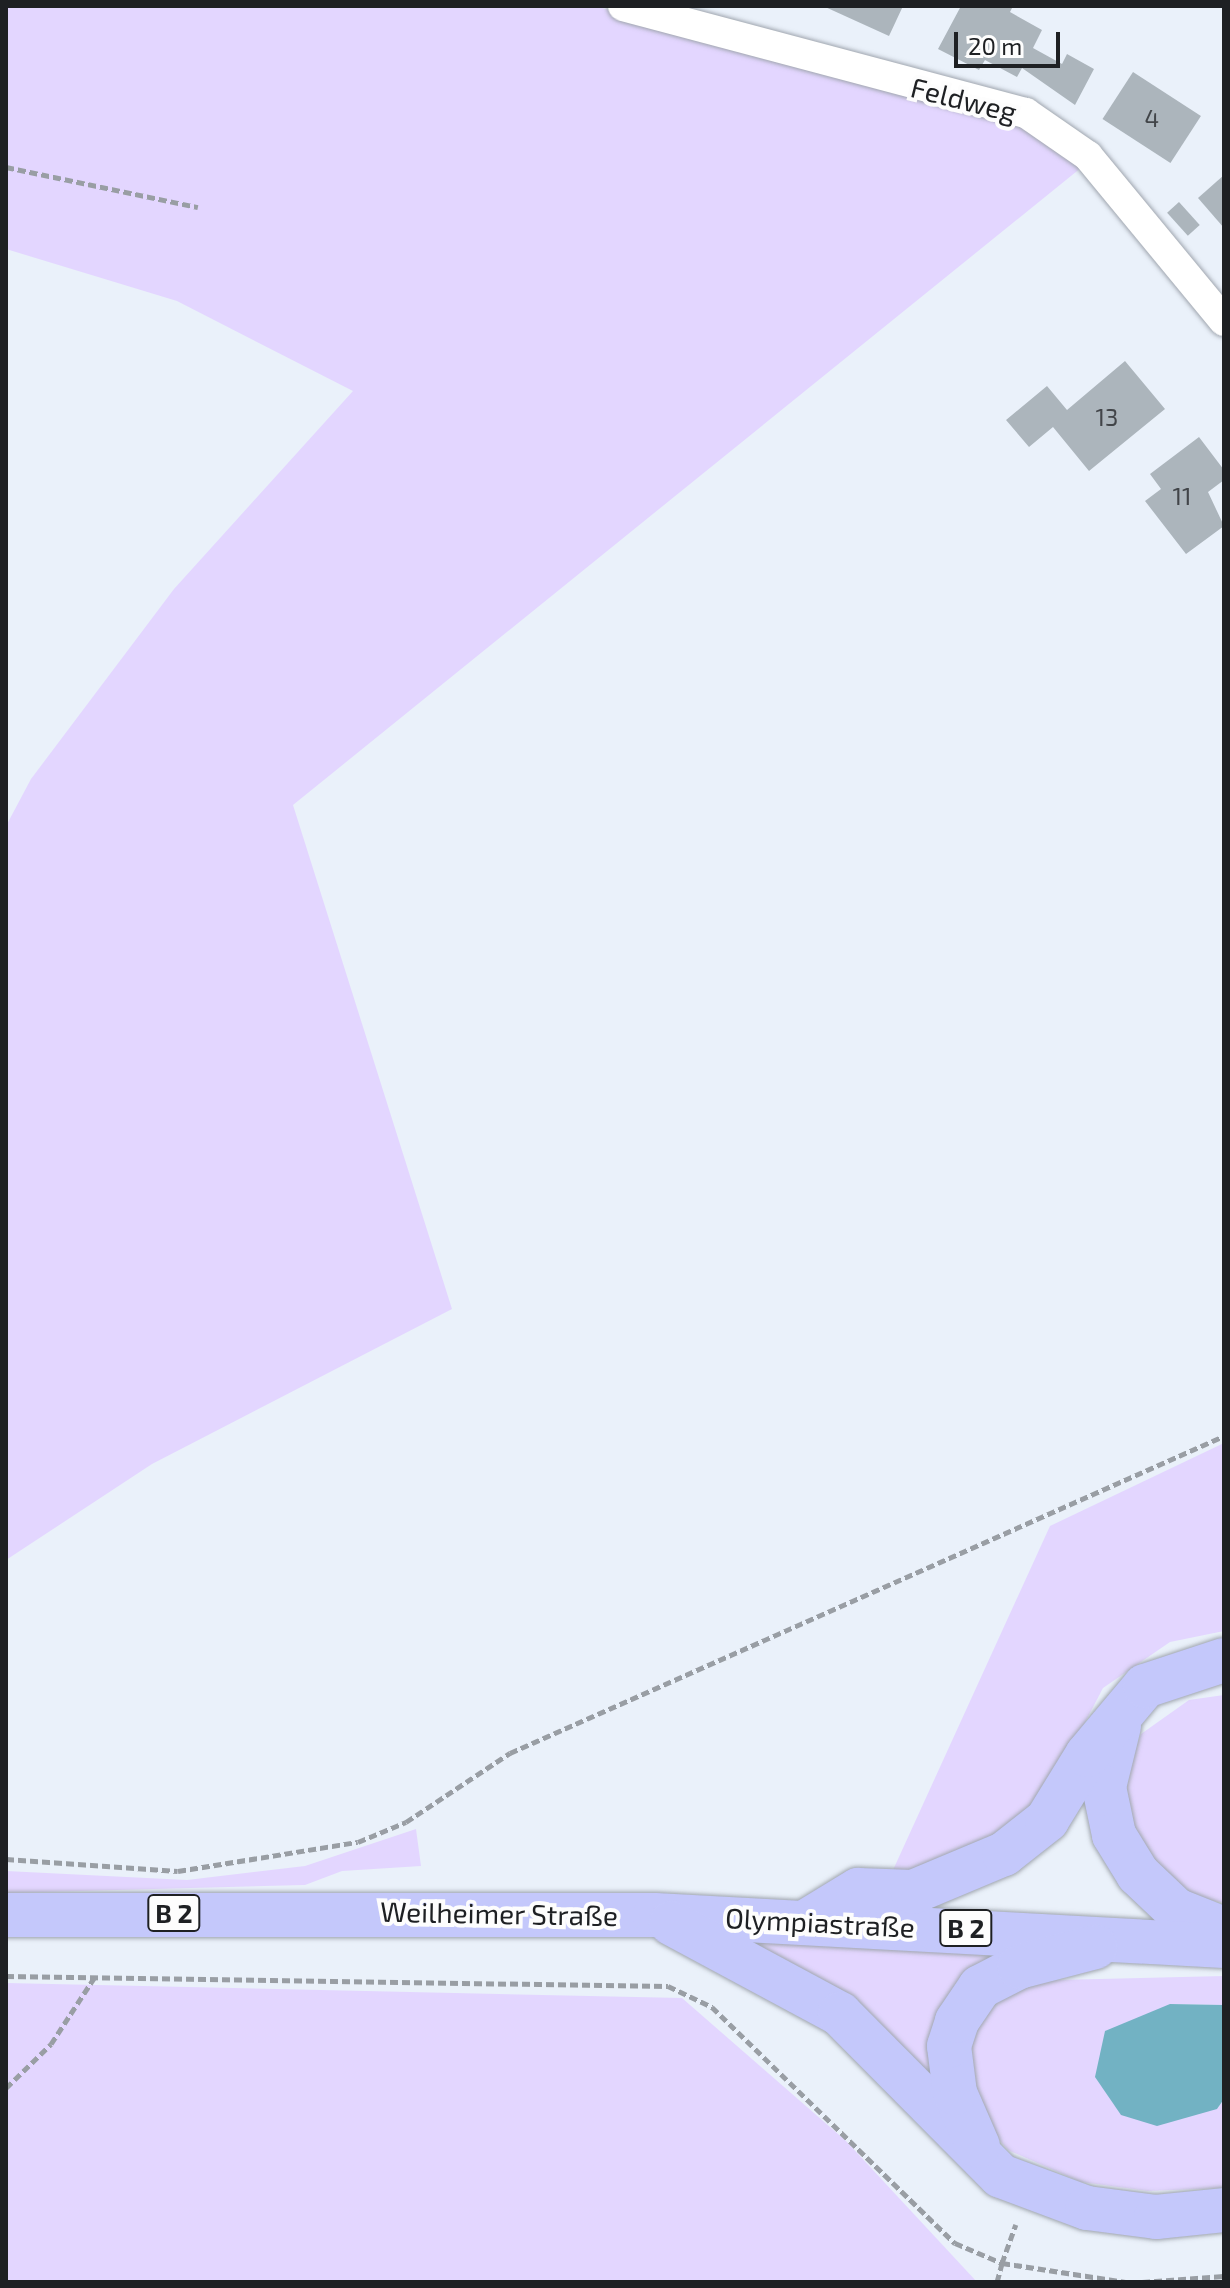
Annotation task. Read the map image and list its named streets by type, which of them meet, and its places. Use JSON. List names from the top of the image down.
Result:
{
  "streets": {
    "main road": ["B 2", "Weilheimer Straße", "Olympiastraße"],
    "street": ["Feldweg"]
  },
  "crossings": [
    ["Weilheimer Straße", "Olympiastraße"]
  ],
  "house_numbers": ["4", "13", "11"],
  "scale_bar": "20 m"
}
